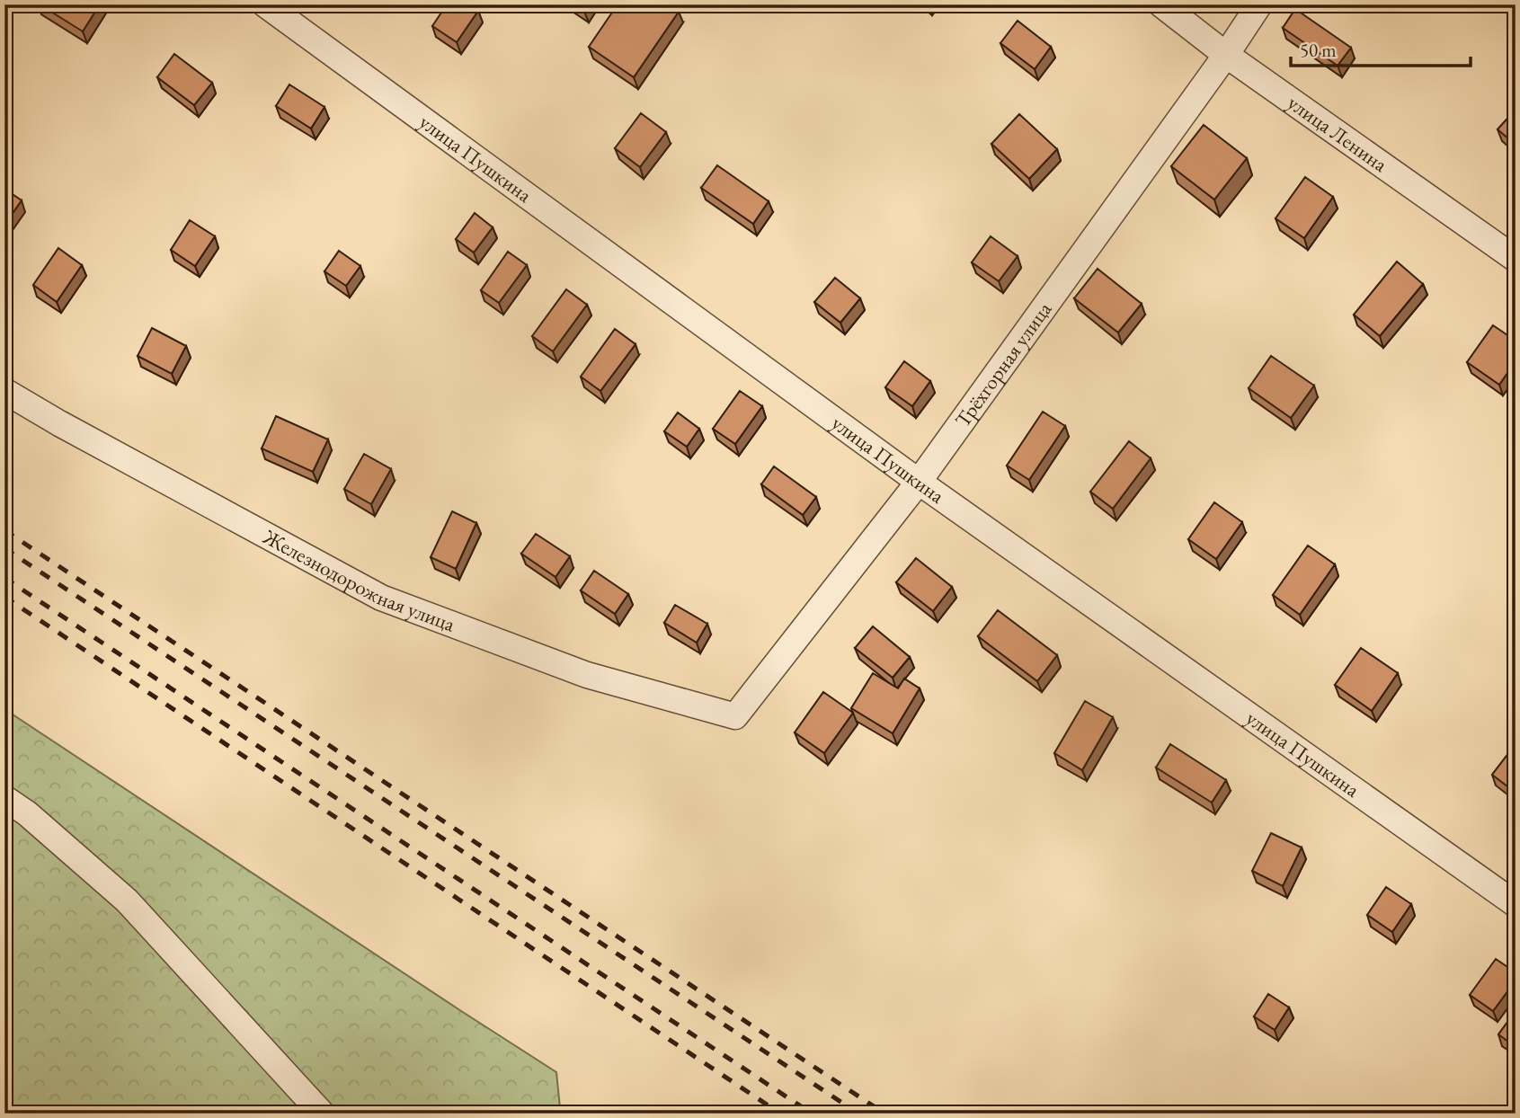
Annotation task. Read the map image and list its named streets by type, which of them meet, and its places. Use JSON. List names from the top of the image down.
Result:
{
  "streets": {
    "street": [
      "улица Ленина",
      "улица Пушкина",
      "Трёхгорная улица",
      "Железнодорожная улица"
    ]
  },
  "crossings": [
    ["улица Ленина", "Трёхгорная улица"],
    ["улица Пушкина", "Трёхгорная улица"],
    ["Трёхгорная улица", "Железнодорожная улица"]
  ],
  "scale_bar": "50 m"
}
